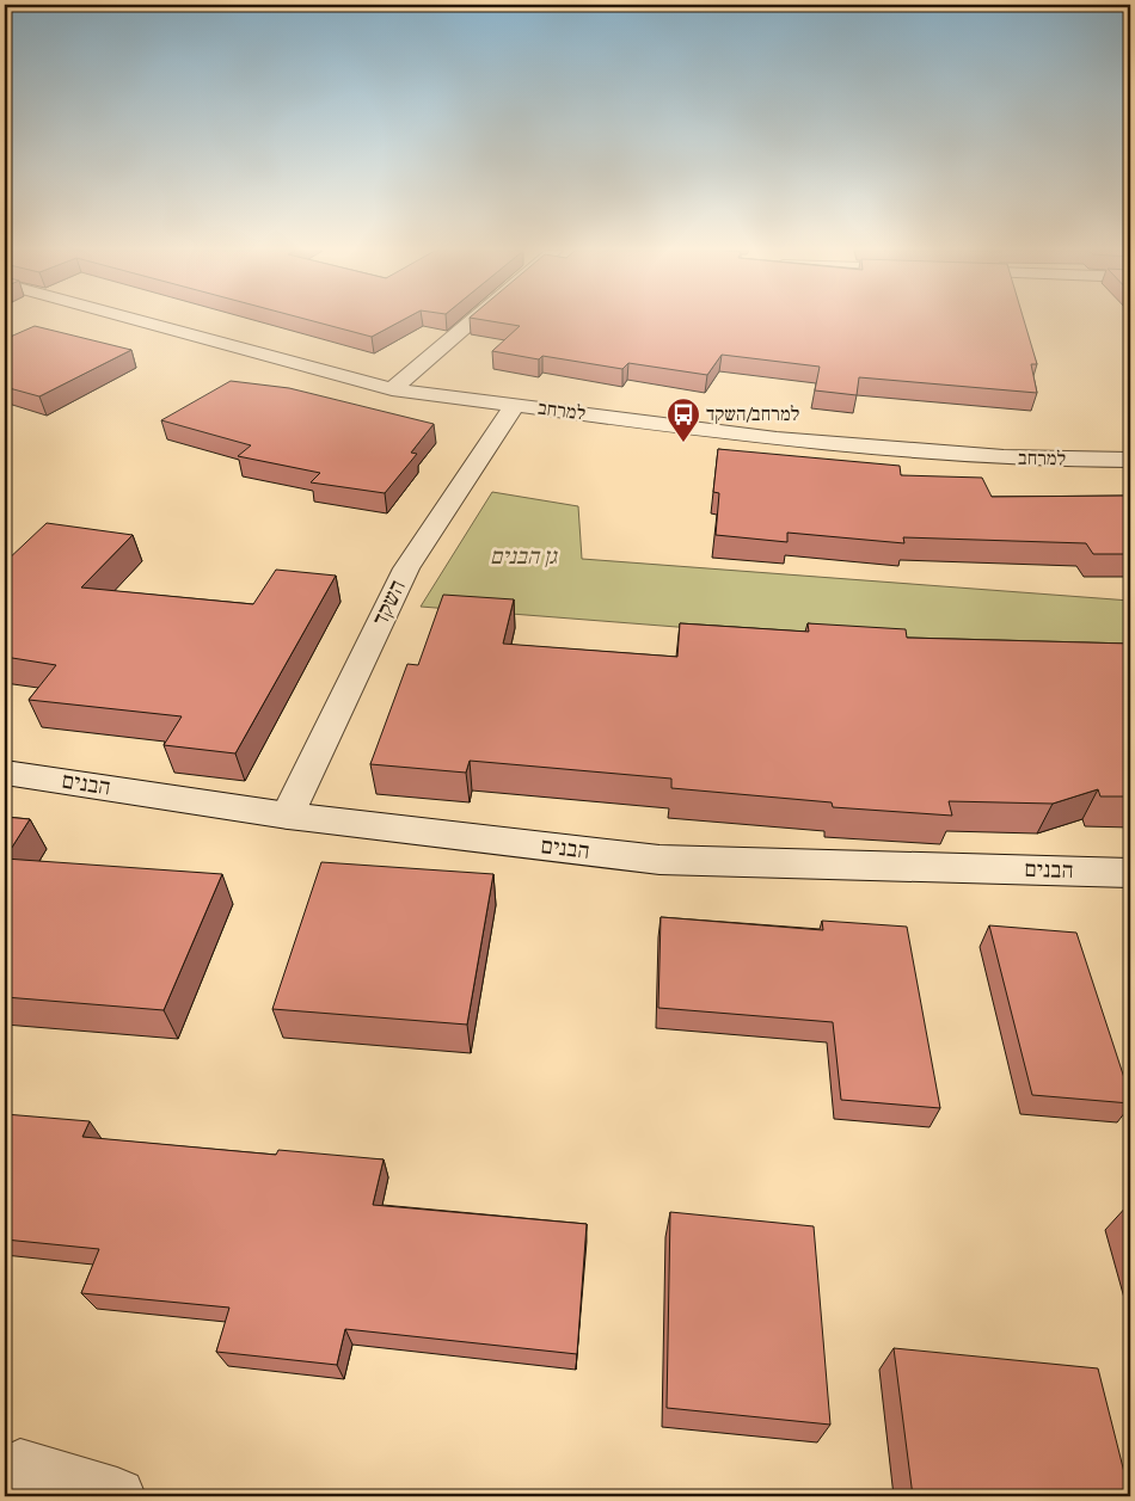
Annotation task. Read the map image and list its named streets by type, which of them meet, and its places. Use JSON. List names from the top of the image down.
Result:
{
  "streets": {
    "street": ["למרחב", "השקד", "הבנים"]
  },
  "crossings": [
    ["למרחב", "השקד"],
    ["השקד", "הבנים"]
  ],
  "parks": ["גן הבנים"],
  "places": {
    "bus stop": ["למרחב/השקד"]
  }
}
